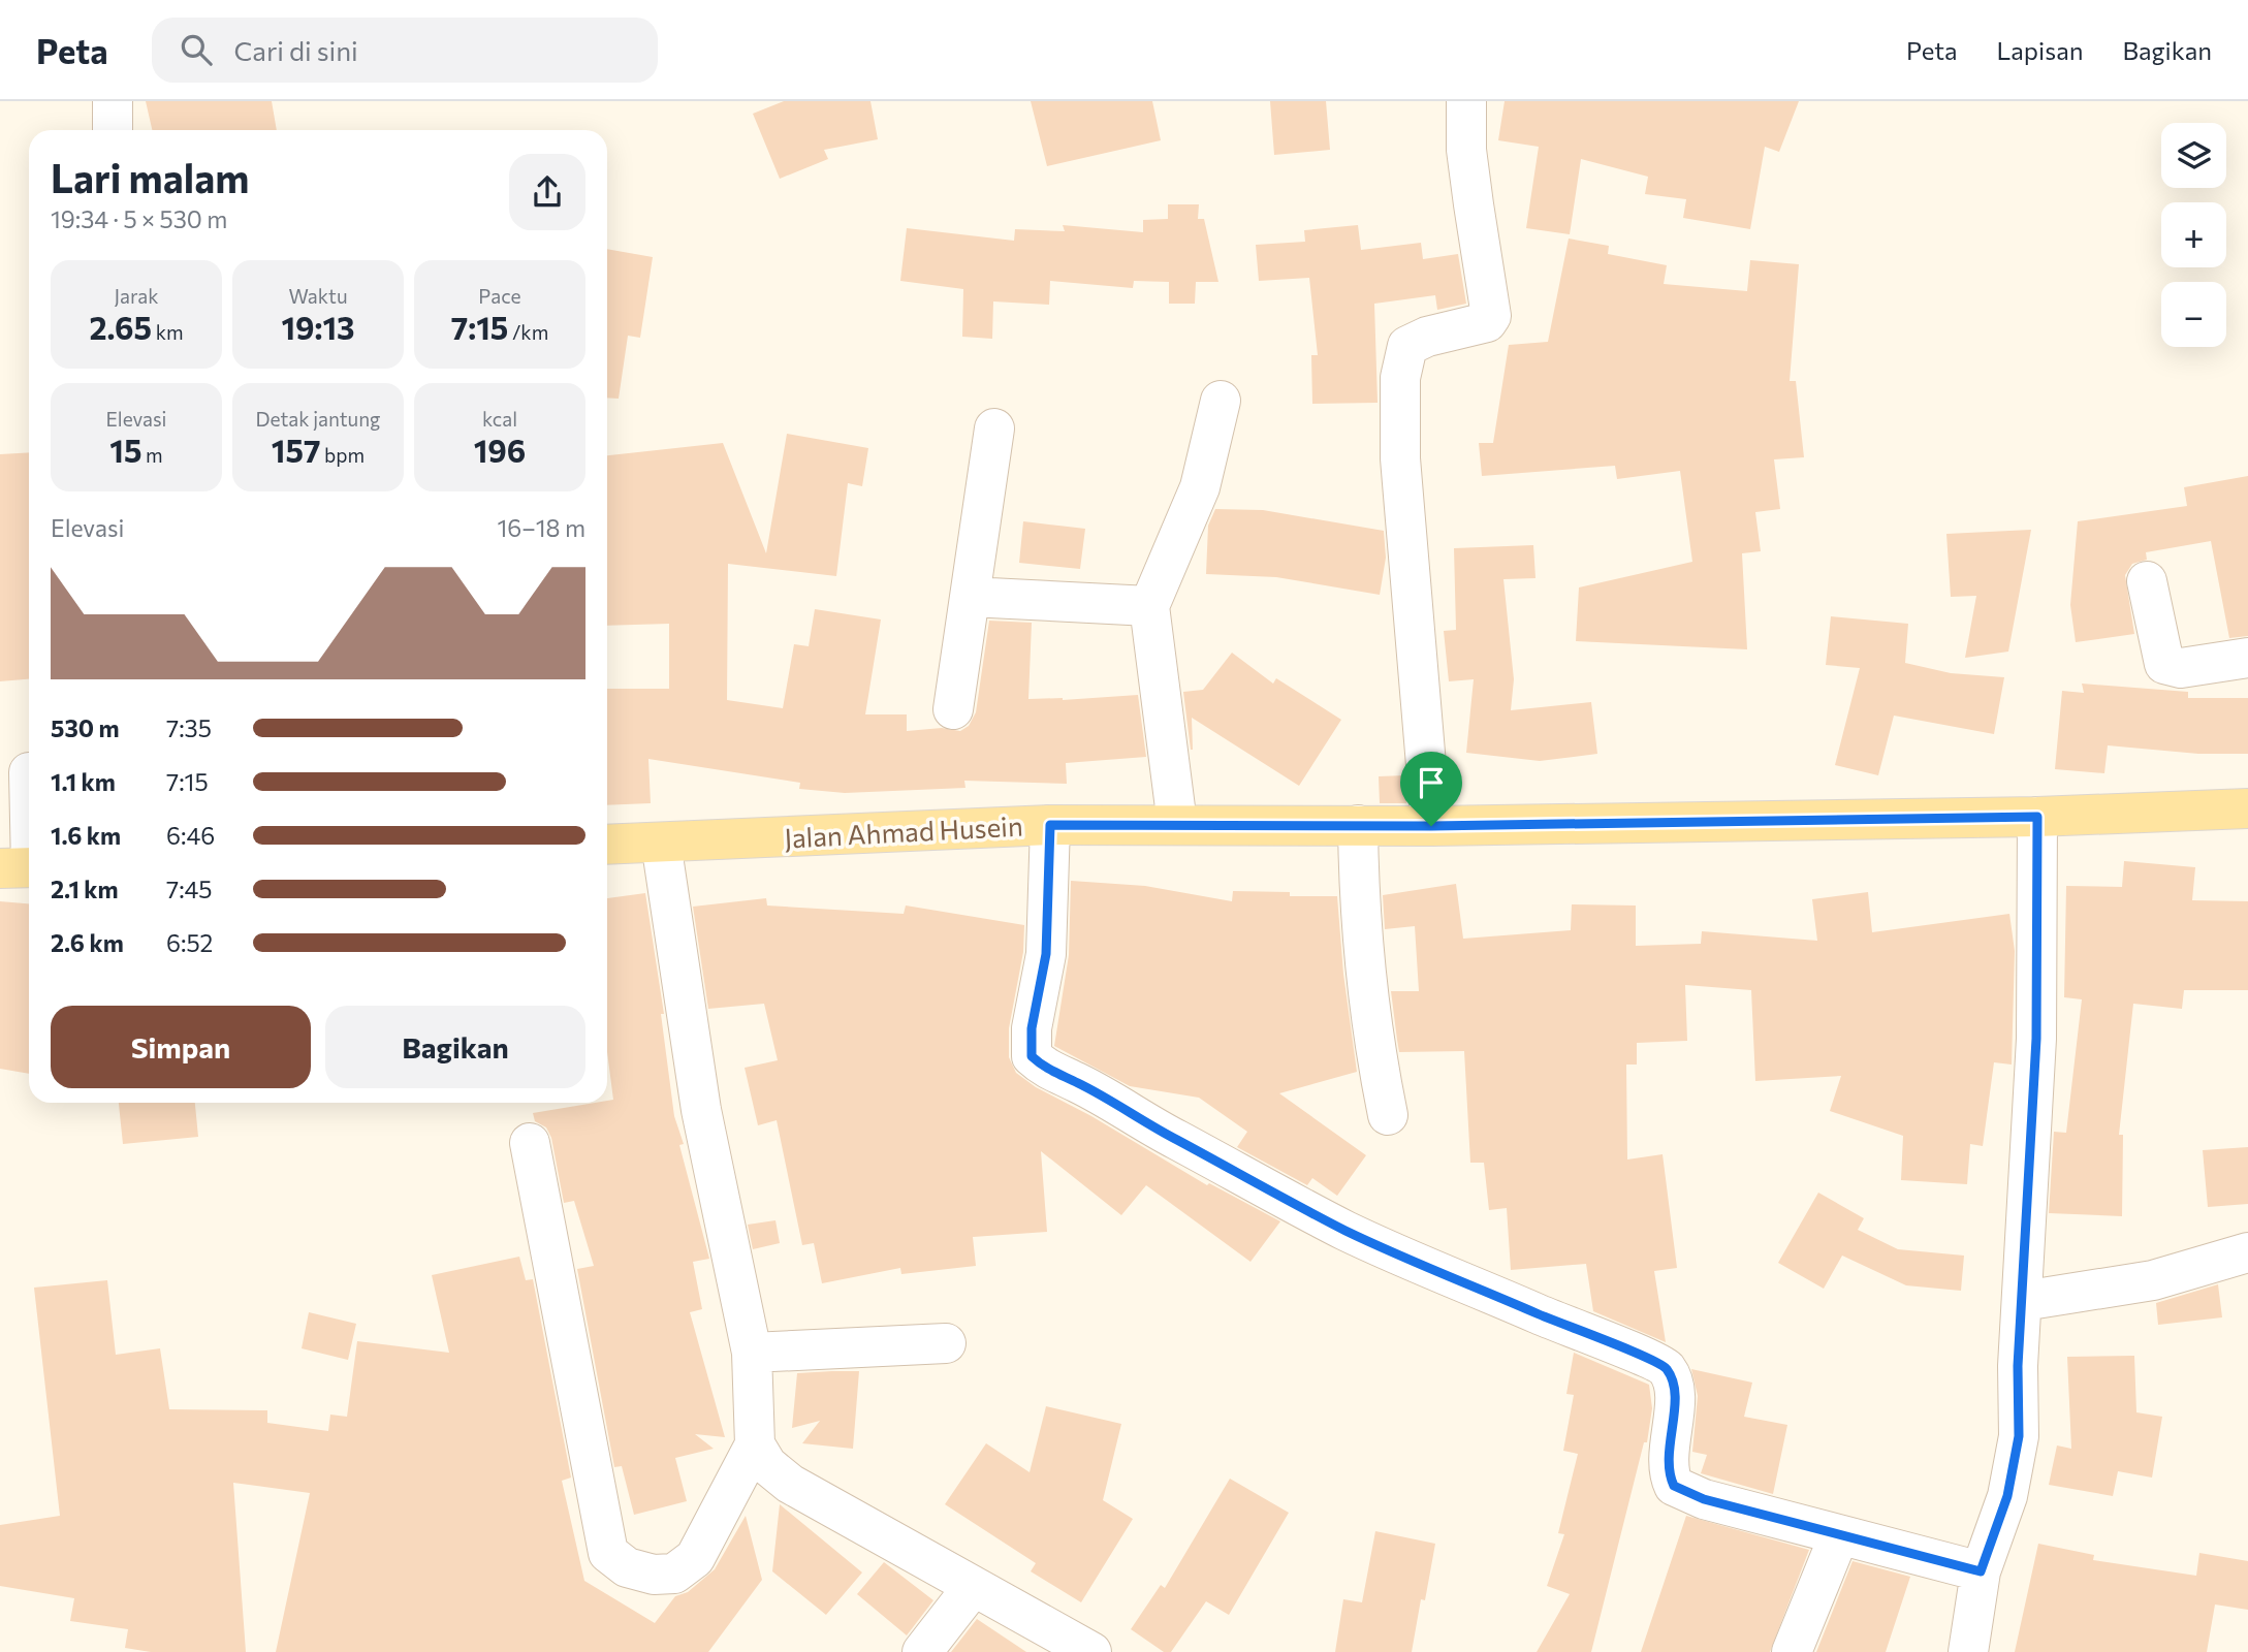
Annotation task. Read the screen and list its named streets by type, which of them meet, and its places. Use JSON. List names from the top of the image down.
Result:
{
  "streets": {
    "main road": ["Jalan Ahmad Husein"]
  },
  "page": {
    "header": "Peta",
    "search": "Cari di sini",
    "nav": ["Peta", "Lapisan", "Bagikan"],
    "map_buttons": ["+", "−"],
    "heading": ["Lari malam", "19:34 · 5 × 530 m"],
    "stats": [
      ["Jarak", "2.65 km"],
      ["Waktu", "19:13"],
      ["Pace", "7:15 /km"],
      ["Elevasi", "15 m"],
      ["Detak jantung", "157 bpm"],
      ["kcal", "196"]
    ],
    "chart": ["Elevasi", "16–18 m"],
    "list": [
      {
        "name": "530 m",
        "note": "7:35"
      },
      {
        "name": "1.1 km",
        "note": "7:15"
      },
      {
        "name": "1.6 km",
        "note": "6:46"
      },
      {
        "name": "2.1 km",
        "note": "7:45"
      },
      {
        "name": "2.6 km",
        "note": "6:52"
      }
    ],
    "buttons": ["Simpan", "Bagikan"]
  }
}
